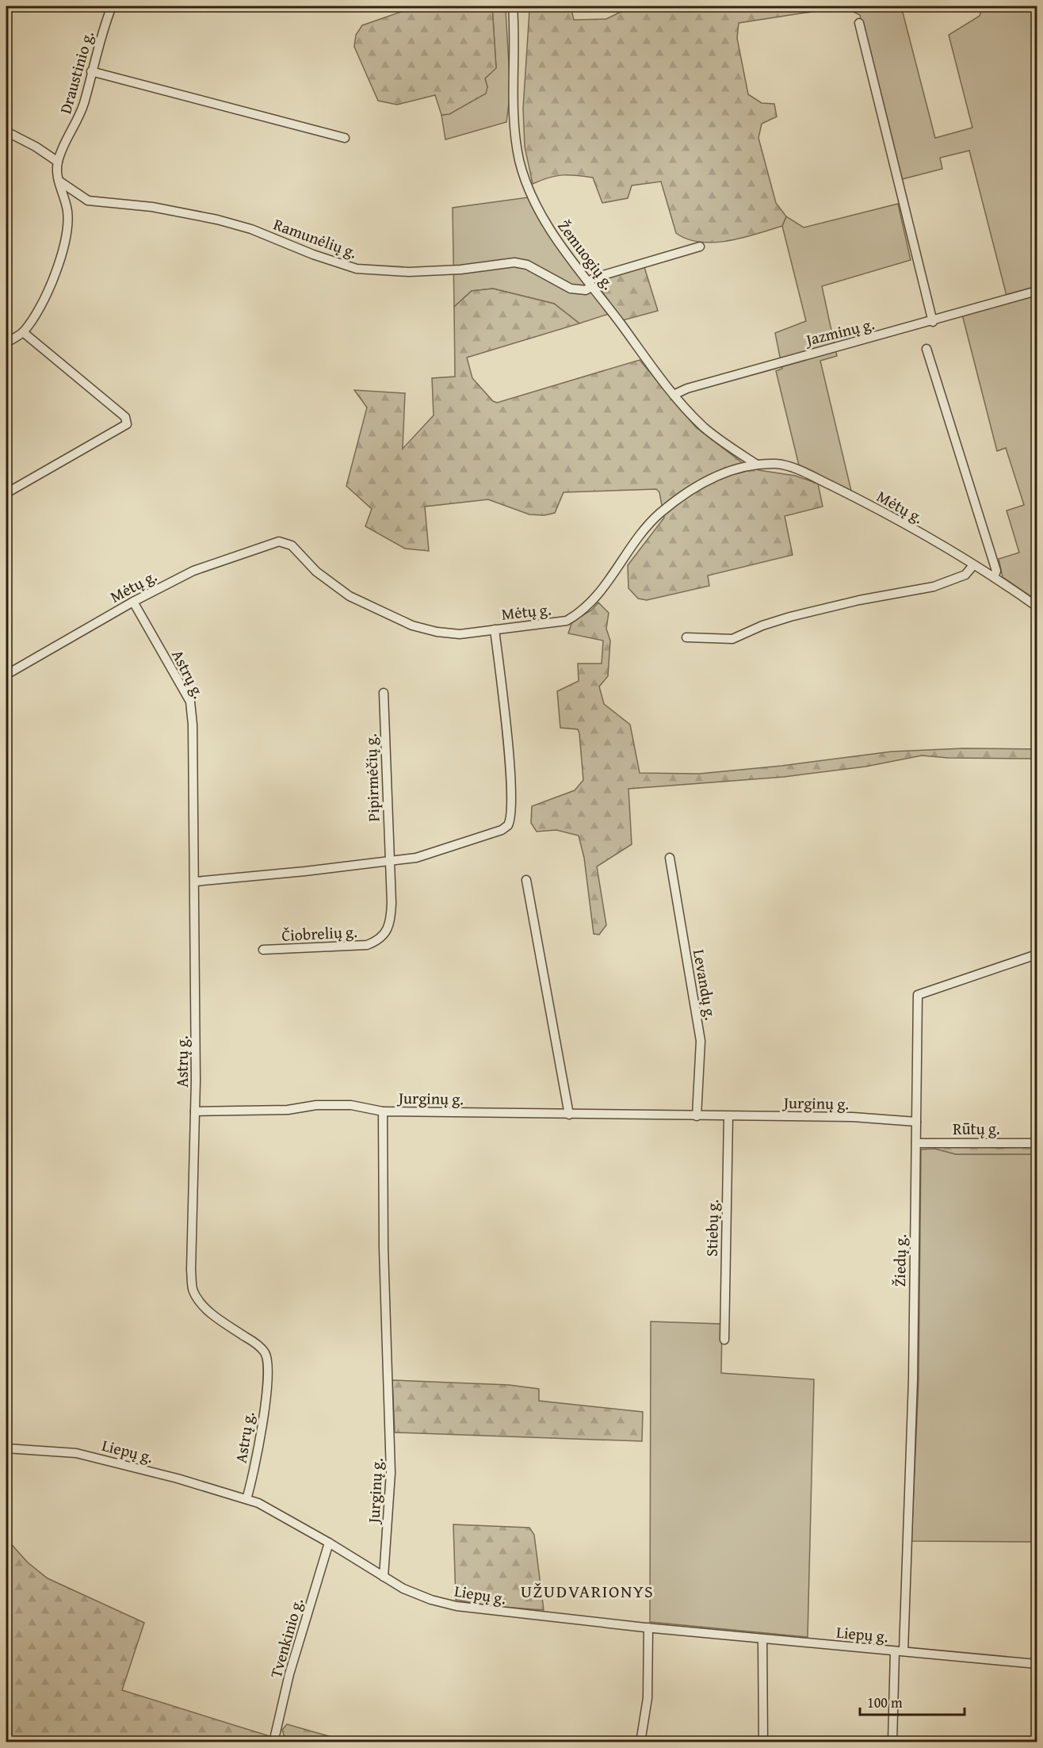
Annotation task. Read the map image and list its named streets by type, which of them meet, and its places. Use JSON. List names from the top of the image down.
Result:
{
  "streets": {
    "street": [
      "Draustinio g.",
      "Ramunėlių g.",
      "Žemuogių g.",
      "Jazminų g.",
      "Mėtų g.",
      "Astrų g.",
      "Pipirmėčių g.",
      "Čiobrelių g.",
      "Levandų g.",
      "Jurginų g.",
      "Rūtų g.",
      "Stiebų g.",
      "Žiedų g.",
      "Liepų g.",
      "Tvenkinio g."
    ]
  },
  "crossings": [
    ["Draustinio g.", "Ramunėlių g."],
    ["Ramunėlių g.", "Žemuogių g."],
    ["Žemuogių g.", "Jazminų g."],
    ["Žemuogių g.", "Mėtų g."],
    ["Mėtų g.", "Astrų g."],
    ["Astrų g.", "Liepų g."],
    ["Pipirmėčių g.", "Čiobrelių g."],
    ["Levandų g.", "Jurginų g."],
    ["Jurginų g.", "Stiebų g."],
    ["Jurginų g.", "Žiedų g."],
    ["Jurginų g.", "Liepų g."],
    ["Rūtų g.", "Žiedų g."],
    ["Žiedų g.", "Liepų g."],
    ["Liepų g.", "Tvenkinio g."]
  ],
  "districts": ["UŽUDVARIONYS"],
  "scale_bar": "100 m"
}
